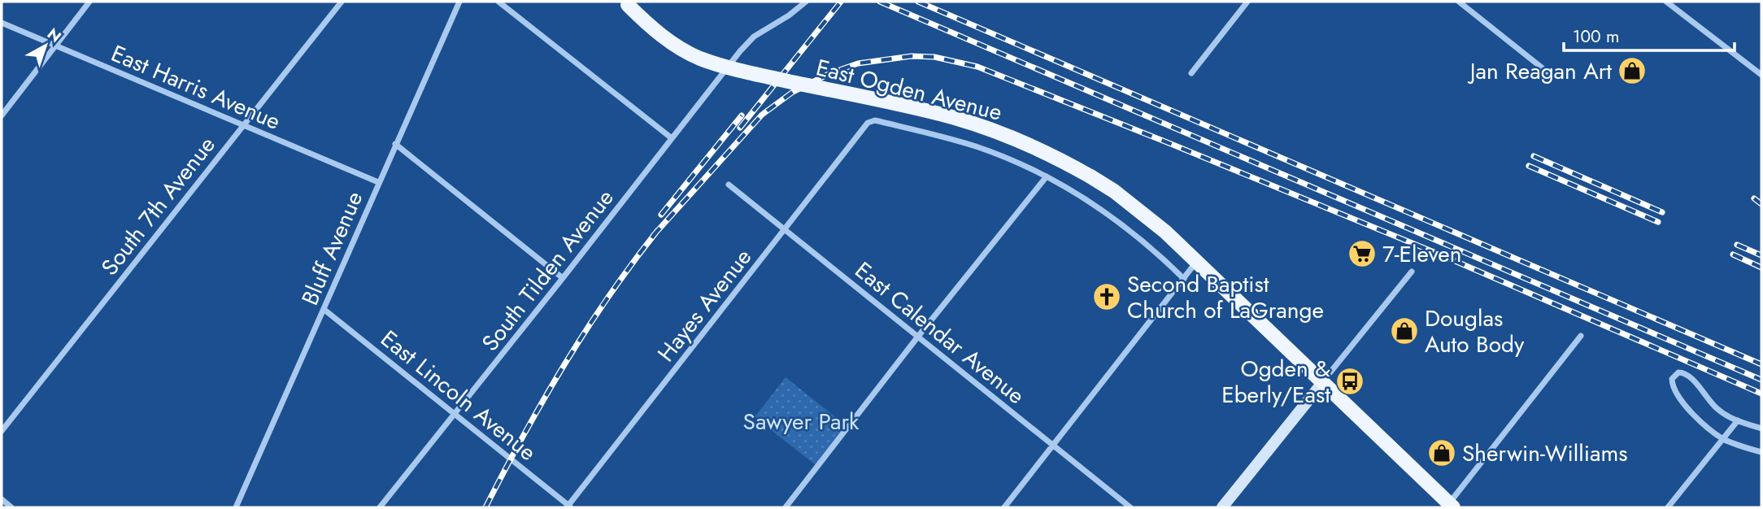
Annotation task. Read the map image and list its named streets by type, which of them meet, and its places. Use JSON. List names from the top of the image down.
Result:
{
  "streets": {
    "main road": ["East Ogden Avenue"],
    "street": [
      "East Harris Avenue",
      "South 7th Avenue",
      "Bluff Avenue",
      "South Tilden Avenue",
      "Hayes Avenue",
      "East Calendar Avenue",
      "East Lincoln Avenue"
    ]
  },
  "crossings": [
    ["East Harris Avenue", "South 7th Avenue"],
    ["East Harris Avenue", "Bluff Avenue"],
    ["Bluff Avenue", "East Lincoln Avenue"],
    ["South Tilden Avenue", "East Lincoln Avenue"],
    ["Hayes Avenue", "East Calendar Avenue"],
    ["Hayes Avenue", "East Lincoln Avenue"]
  ],
  "parks": ["Sawyer Park"],
  "places": {
    "shop": ["Jan Reagan Art", "Douglas Auto Body", "Sherwin-Williams"],
    "supermarket": ["7-Eleven"],
    "church": ["Second Baptist Church of LaGrange"],
    "bus stop": ["Ogden & Eberly/East"]
  },
  "scale_bar": "100 m",
  "north": "top right"
}
